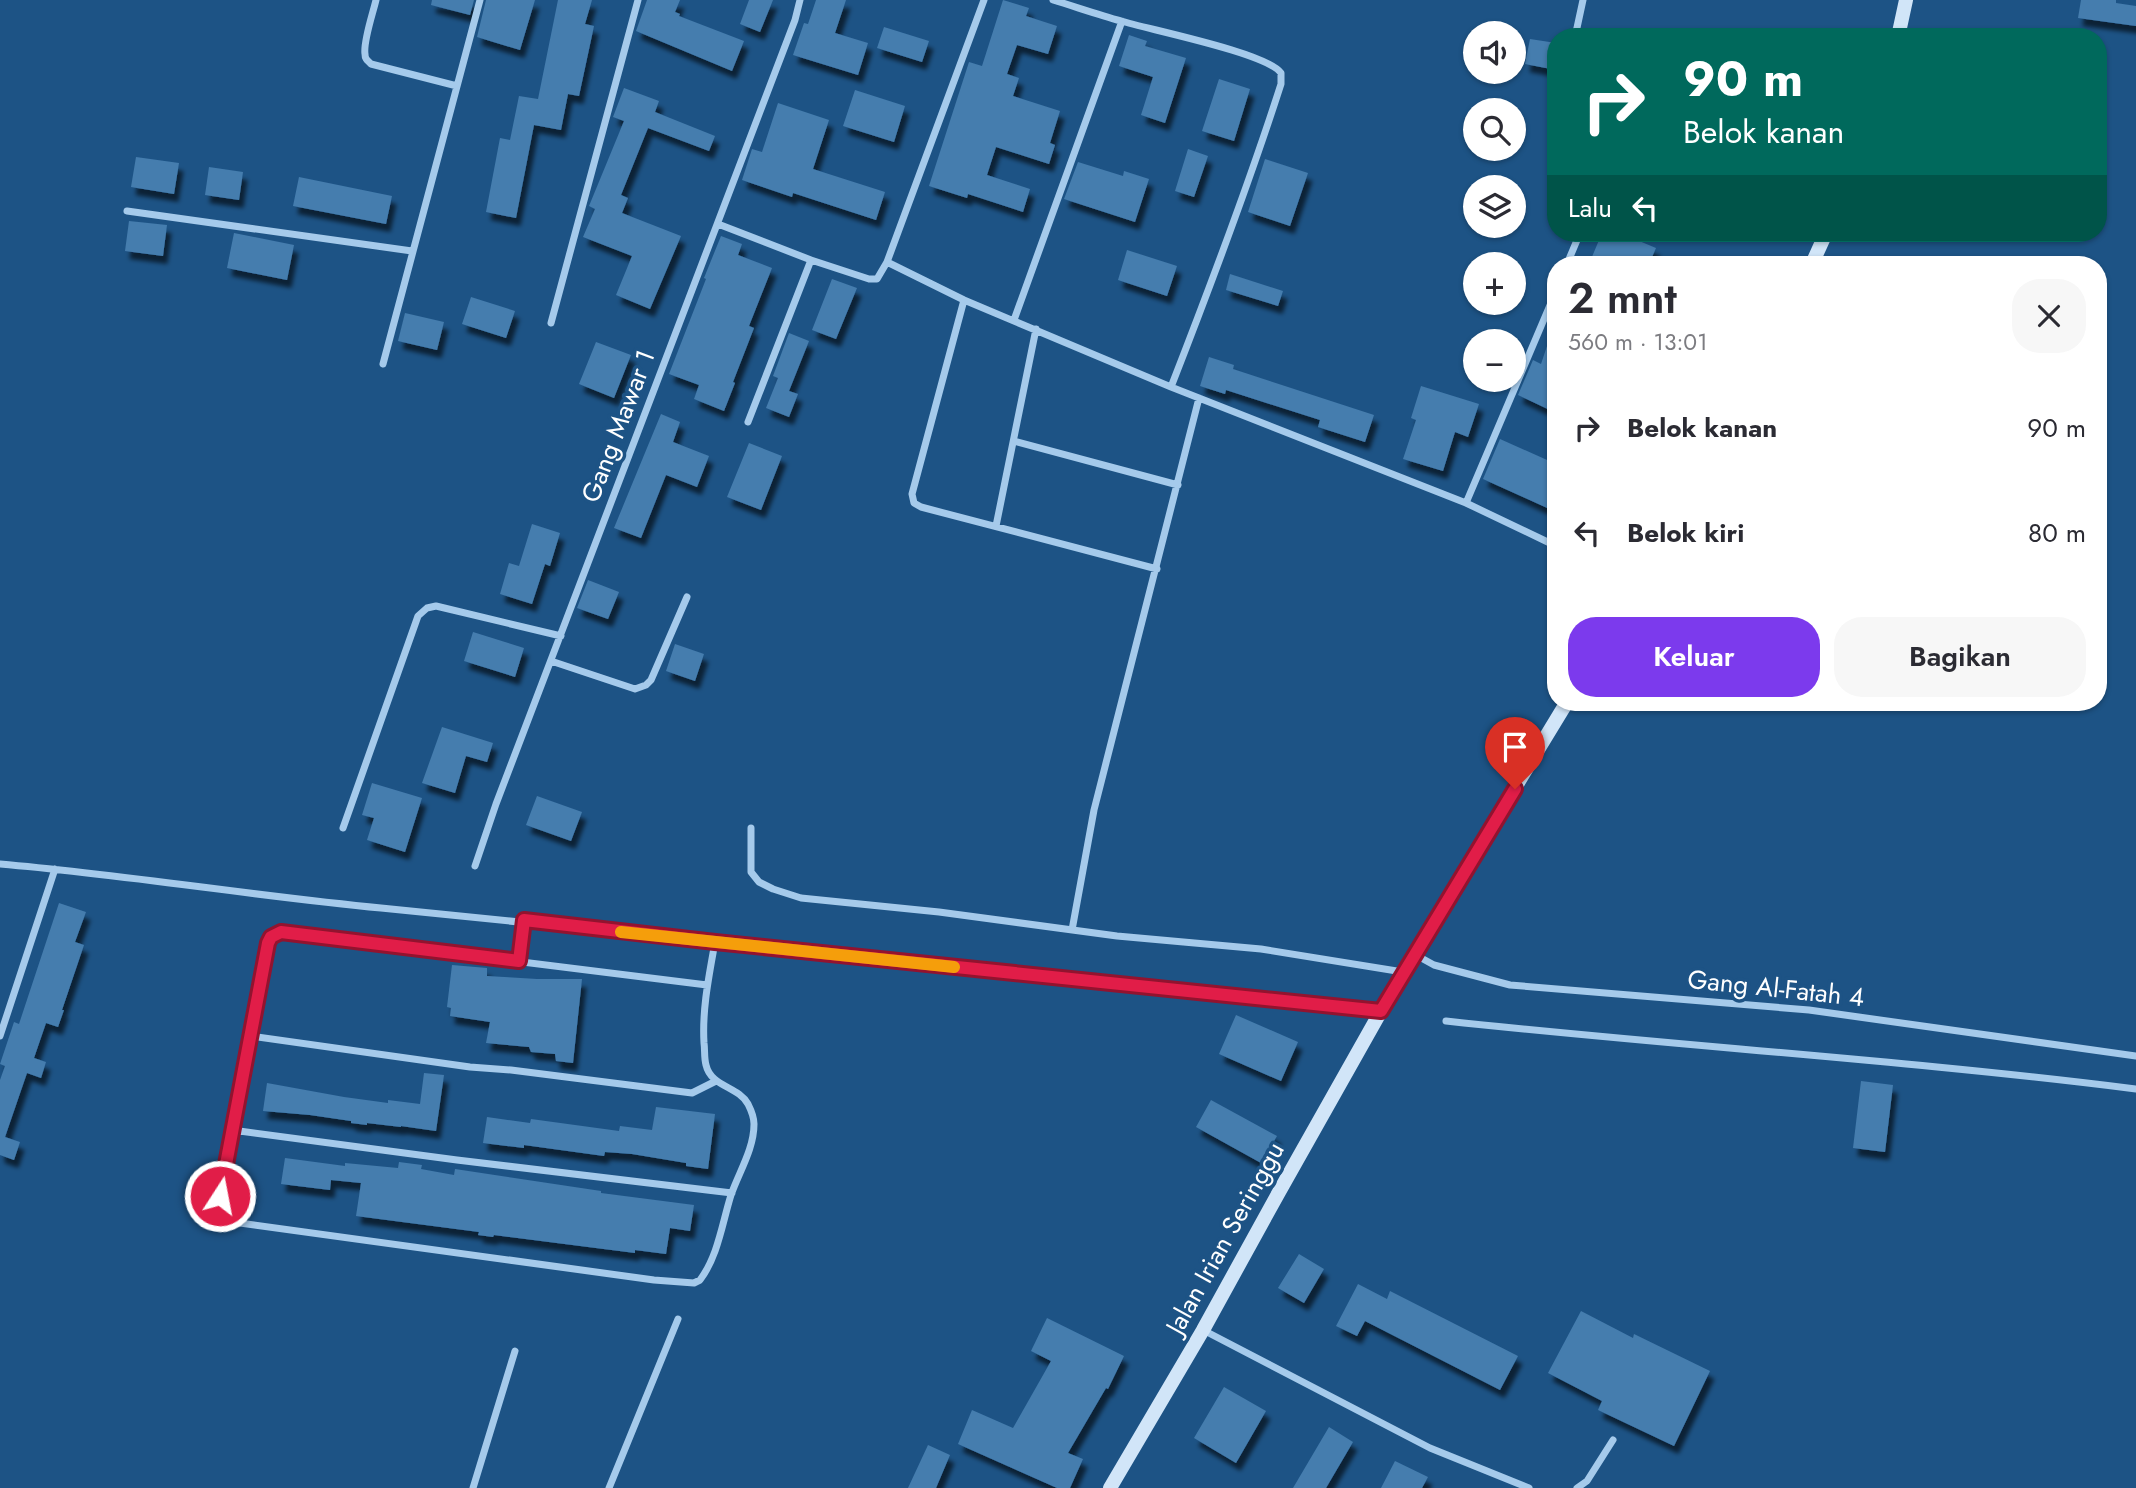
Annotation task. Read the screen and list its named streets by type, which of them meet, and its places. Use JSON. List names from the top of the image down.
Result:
{
  "streets": {
    "street": ["Gang Mawar 1", "Gang Al-Fatah 4", "Jalan Irian Seringgu"]
  },
  "page": {
    "map_buttons": ["+", "−"],
    "turn": ["90 m", "Belok kanan"],
    "then": "Lalu",
    "heading": ["2 mnt", "560 m · 13:01"],
    "list": [
      {
        "name": "Belok kanan",
        "value": "90 m"
      },
      {
        "name": "Belok kiri",
        "value": "80 m"
      }
    ],
    "buttons": ["Keluar", "Bagikan"]
  }
}
